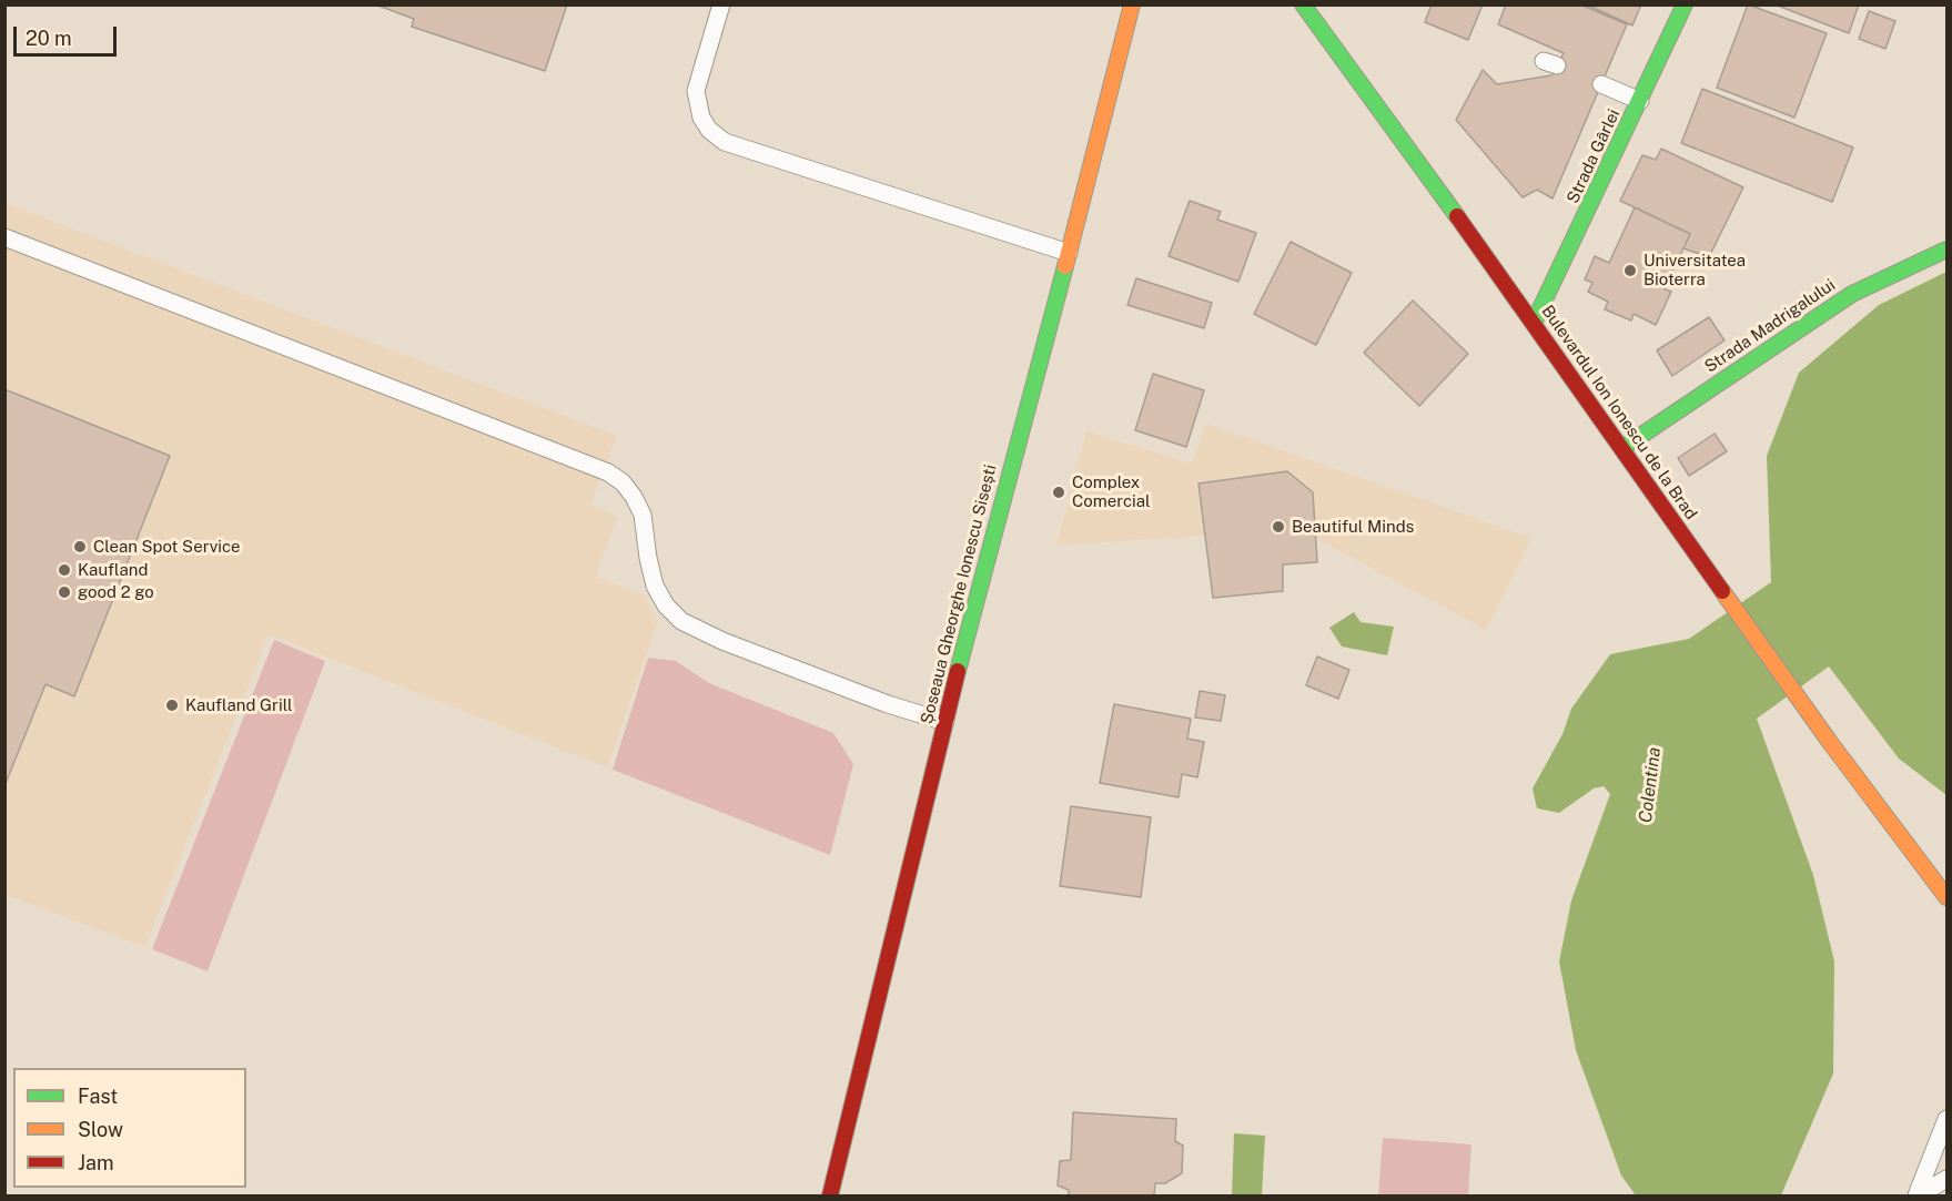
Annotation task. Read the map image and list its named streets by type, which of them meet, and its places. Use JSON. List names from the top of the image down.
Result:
{
  "streets": {
    "street": [
      "Strada Gârlei",
      "Strada Madrigalului",
      "Bulevardul Ion Ionescu de la Brad",
      "Șoseaua Gheorghe Ionescu Sisești"
    ]
  },
  "crossings": [
    ["Strada Gârlei", "Bulevardul Ion Ionescu de la Brad"],
    ["Strada Madrigalului", "Bulevardul Ion Ionescu de la Brad"]
  ],
  "water": ["Colentina"],
  "places": [
    "Universitatea Bioterra",
    "Complex Comercial",
    "Beautiful Minds",
    "Clean Spot Service",
    "Kaufland",
    "good 2 go",
    "Kaufland Grill"
  ],
  "legend": ["Fast", "Slow", "Jam"],
  "scale_bar": "20 m"
}
